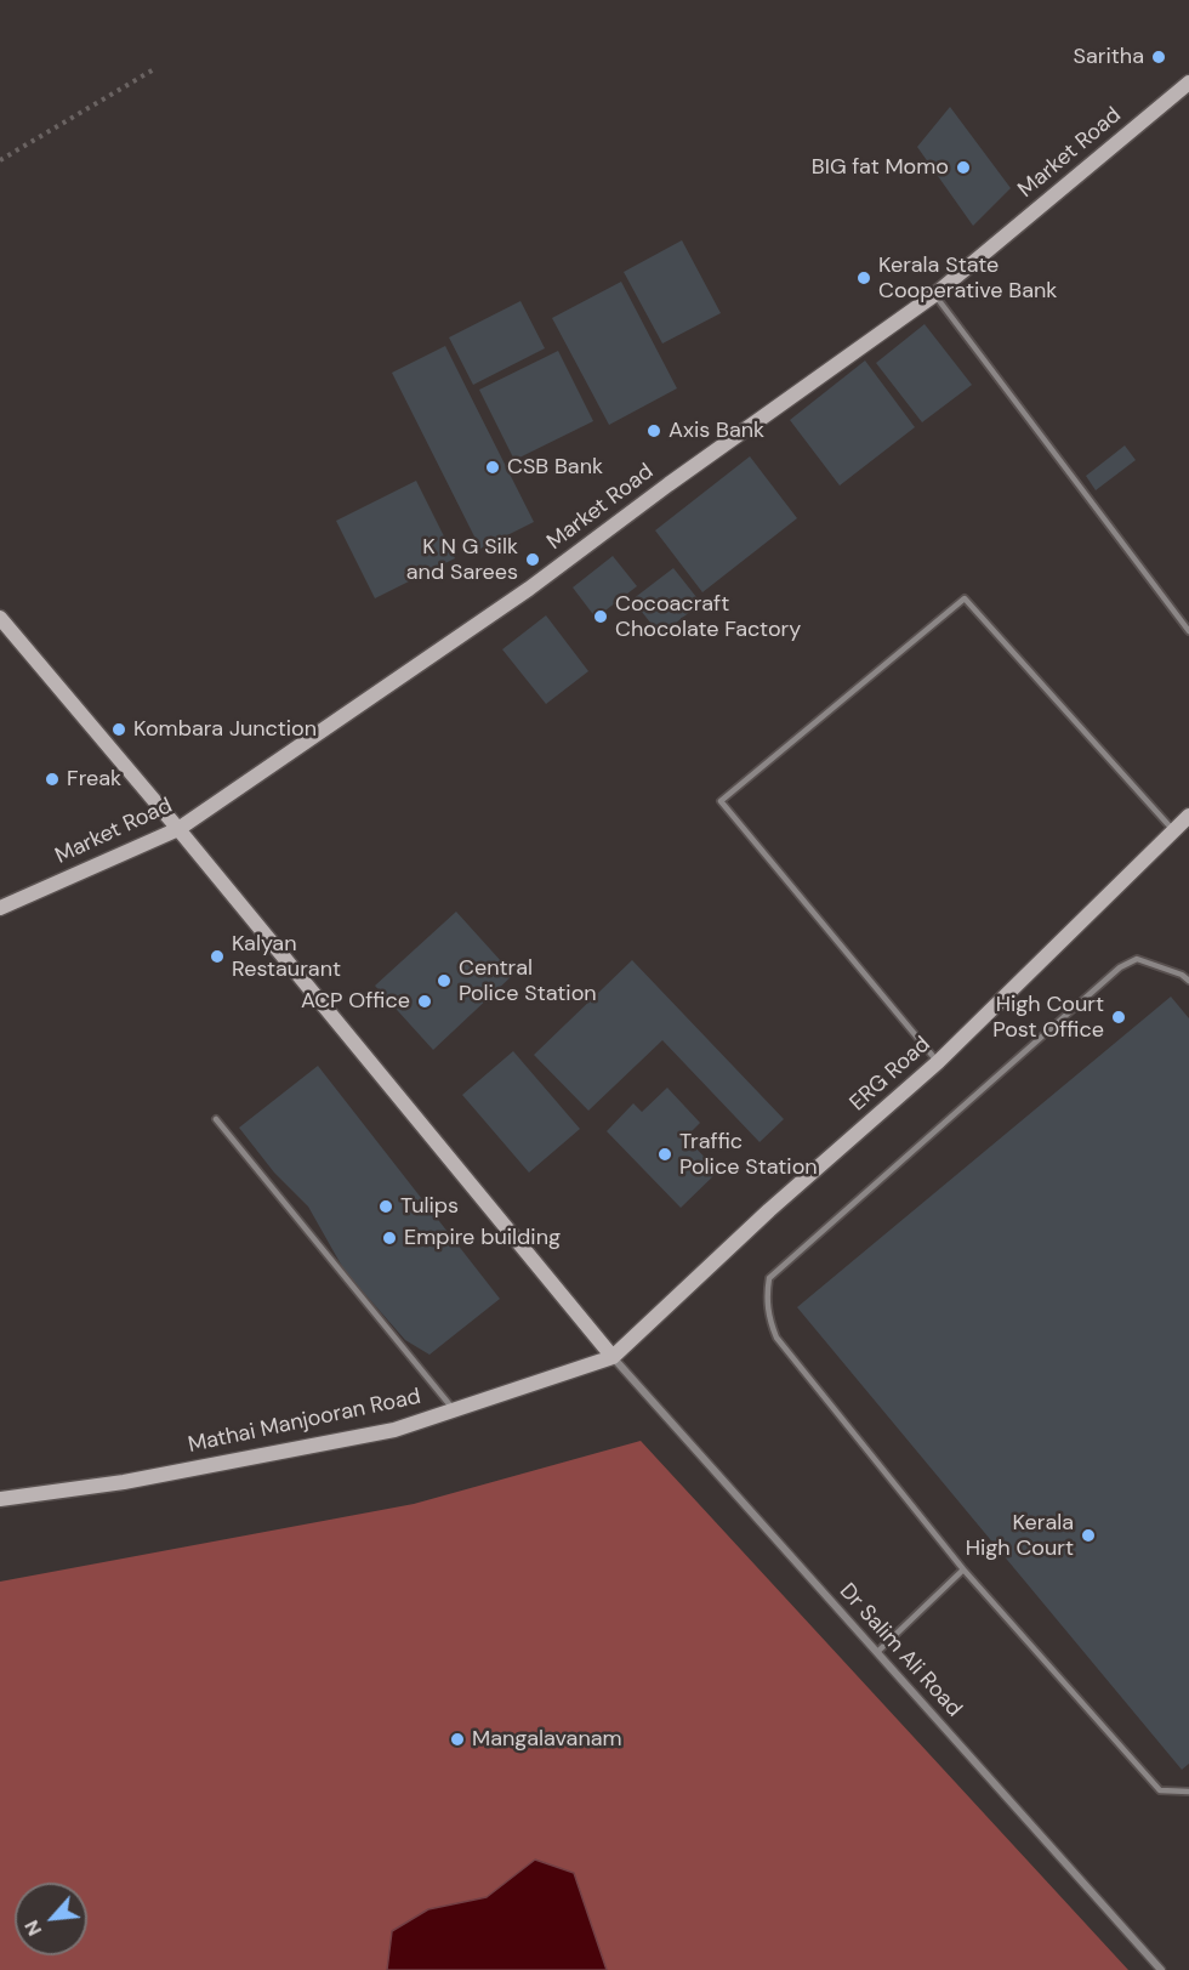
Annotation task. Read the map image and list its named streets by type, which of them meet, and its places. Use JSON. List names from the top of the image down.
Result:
{
  "streets": {
    "street": [
      "Market Road",
      "ERG Road",
      "Mathai Manjooran Road",
      "Dr Salim Ali Road"
    ]
  },
  "crossings": [
    ["ERG Road", "Mathai Manjooran Road"],
    ["ERG Road", "Dr Salim Ali Road"],
    ["Mathai Manjooran Road", "Dr Salim Ali Road"]
  ],
  "places": [
    "Saritha",
    "BIG fat Momo",
    "Kerala State Cooperative Bank",
    "Axis Bank",
    "CSB Bank",
    "K N G Silk and Sarees",
    "Cocoacraft Chocolate Factory",
    "Kombara Junction",
    "Freak",
    "Kalyan Restaurant",
    "Central Police Station",
    "ACP Office",
    "High Court Post Office",
    "Traffic Police Station",
    "Tulips",
    "Empire building",
    "Kerala High Court",
    "Mangalavanam"
  ],
  "north": "bottom left"
}
